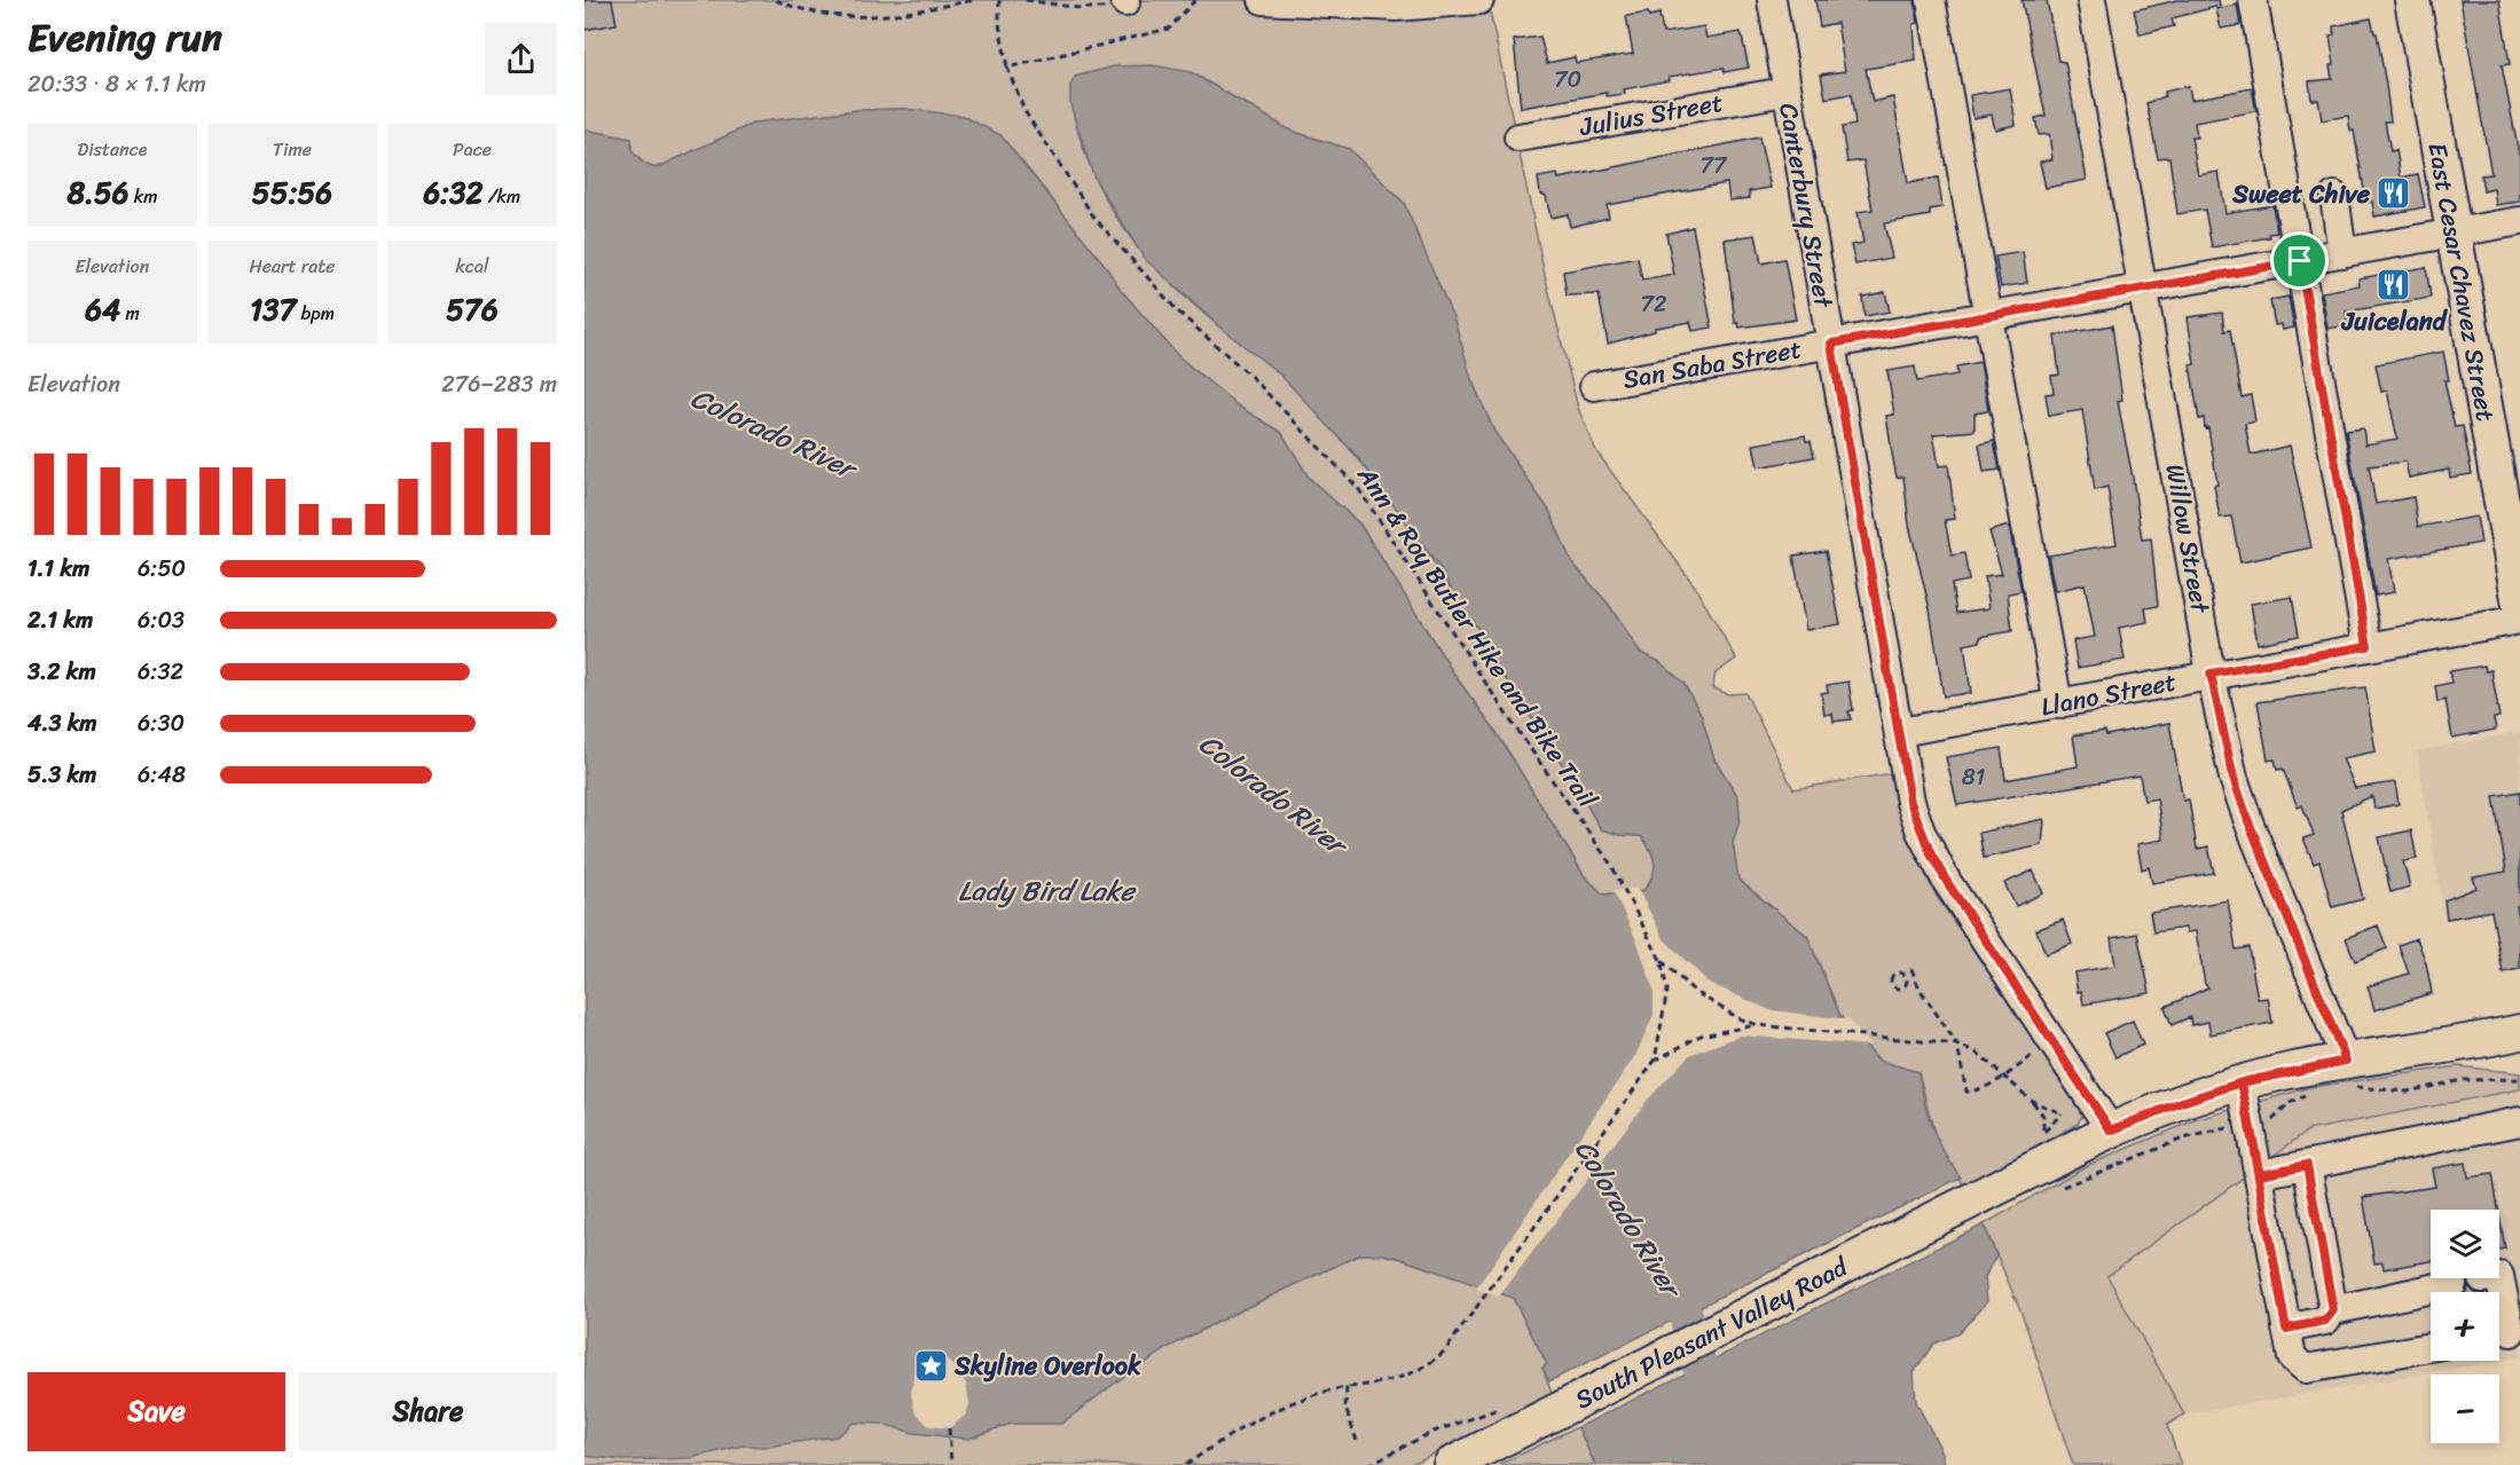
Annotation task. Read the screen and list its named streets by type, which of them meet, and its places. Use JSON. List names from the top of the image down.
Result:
{
  "streets": {
    "main road": ["East Cesar Chavez Street", "South Pleasant Valley Road"],
    "street": [
      "Julius Street",
      "Canterbury Street",
      "San Saba Street",
      "Willow Street",
      "Llano Street"
    ],
    "path": ["Ann & Roy Butler Hike and Bike Trail"]
  },
  "crossings": [
    ["Julius Street", "Canterbury Street"],
    ["Canterbury Street", "San Saba Street"],
    ["Canterbury Street", "Llano Street"],
    ["Canterbury Street", "South Pleasant Valley Road"],
    ["East Cesar Chavez Street", "San Saba Street"],
    ["San Saba Street", "Willow Street"],
    ["Willow Street", "Llano Street"],
    ["Willow Street", "South Pleasant Valley Road"]
  ],
  "water": ["Colorado River", "Lady Bird Lake"],
  "places": {
    "restaurant": ["Sweet Chive", "Juiceland"],
    "place": ["Skyline Overlook"]
  },
  "house_numbers": [
    "70",
    "77",
    "72",
    "81"
  ],
  "page": {
    "heading": ["Evening run", "20:33 · 8 × 1.1 km"],
    "stats": [
      ["Distance", "8.56 km"],
      ["Time", "55:56"],
      ["Pace", "6:32 /km"],
      ["Elevation", "64 m"],
      ["Heart rate", "137 bpm"],
      ["kcal", "576"]
    ],
    "chart": ["Elevation", "276–283 m"],
    "list": [
      {
        "name": "1.1 km",
        "note": "6:50"
      },
      {
        "name": "2.1 km",
        "note": "6:03"
      },
      {
        "name": "3.2 km",
        "note": "6:32"
      },
      {
        "name": "4.3 km",
        "note": "6:30"
      },
      {
        "name": "5.3 km",
        "note": "6:48"
      }
    ],
    "map_buttons": ["+", "−"],
    "buttons": ["Save", "Share"]
  }
}
